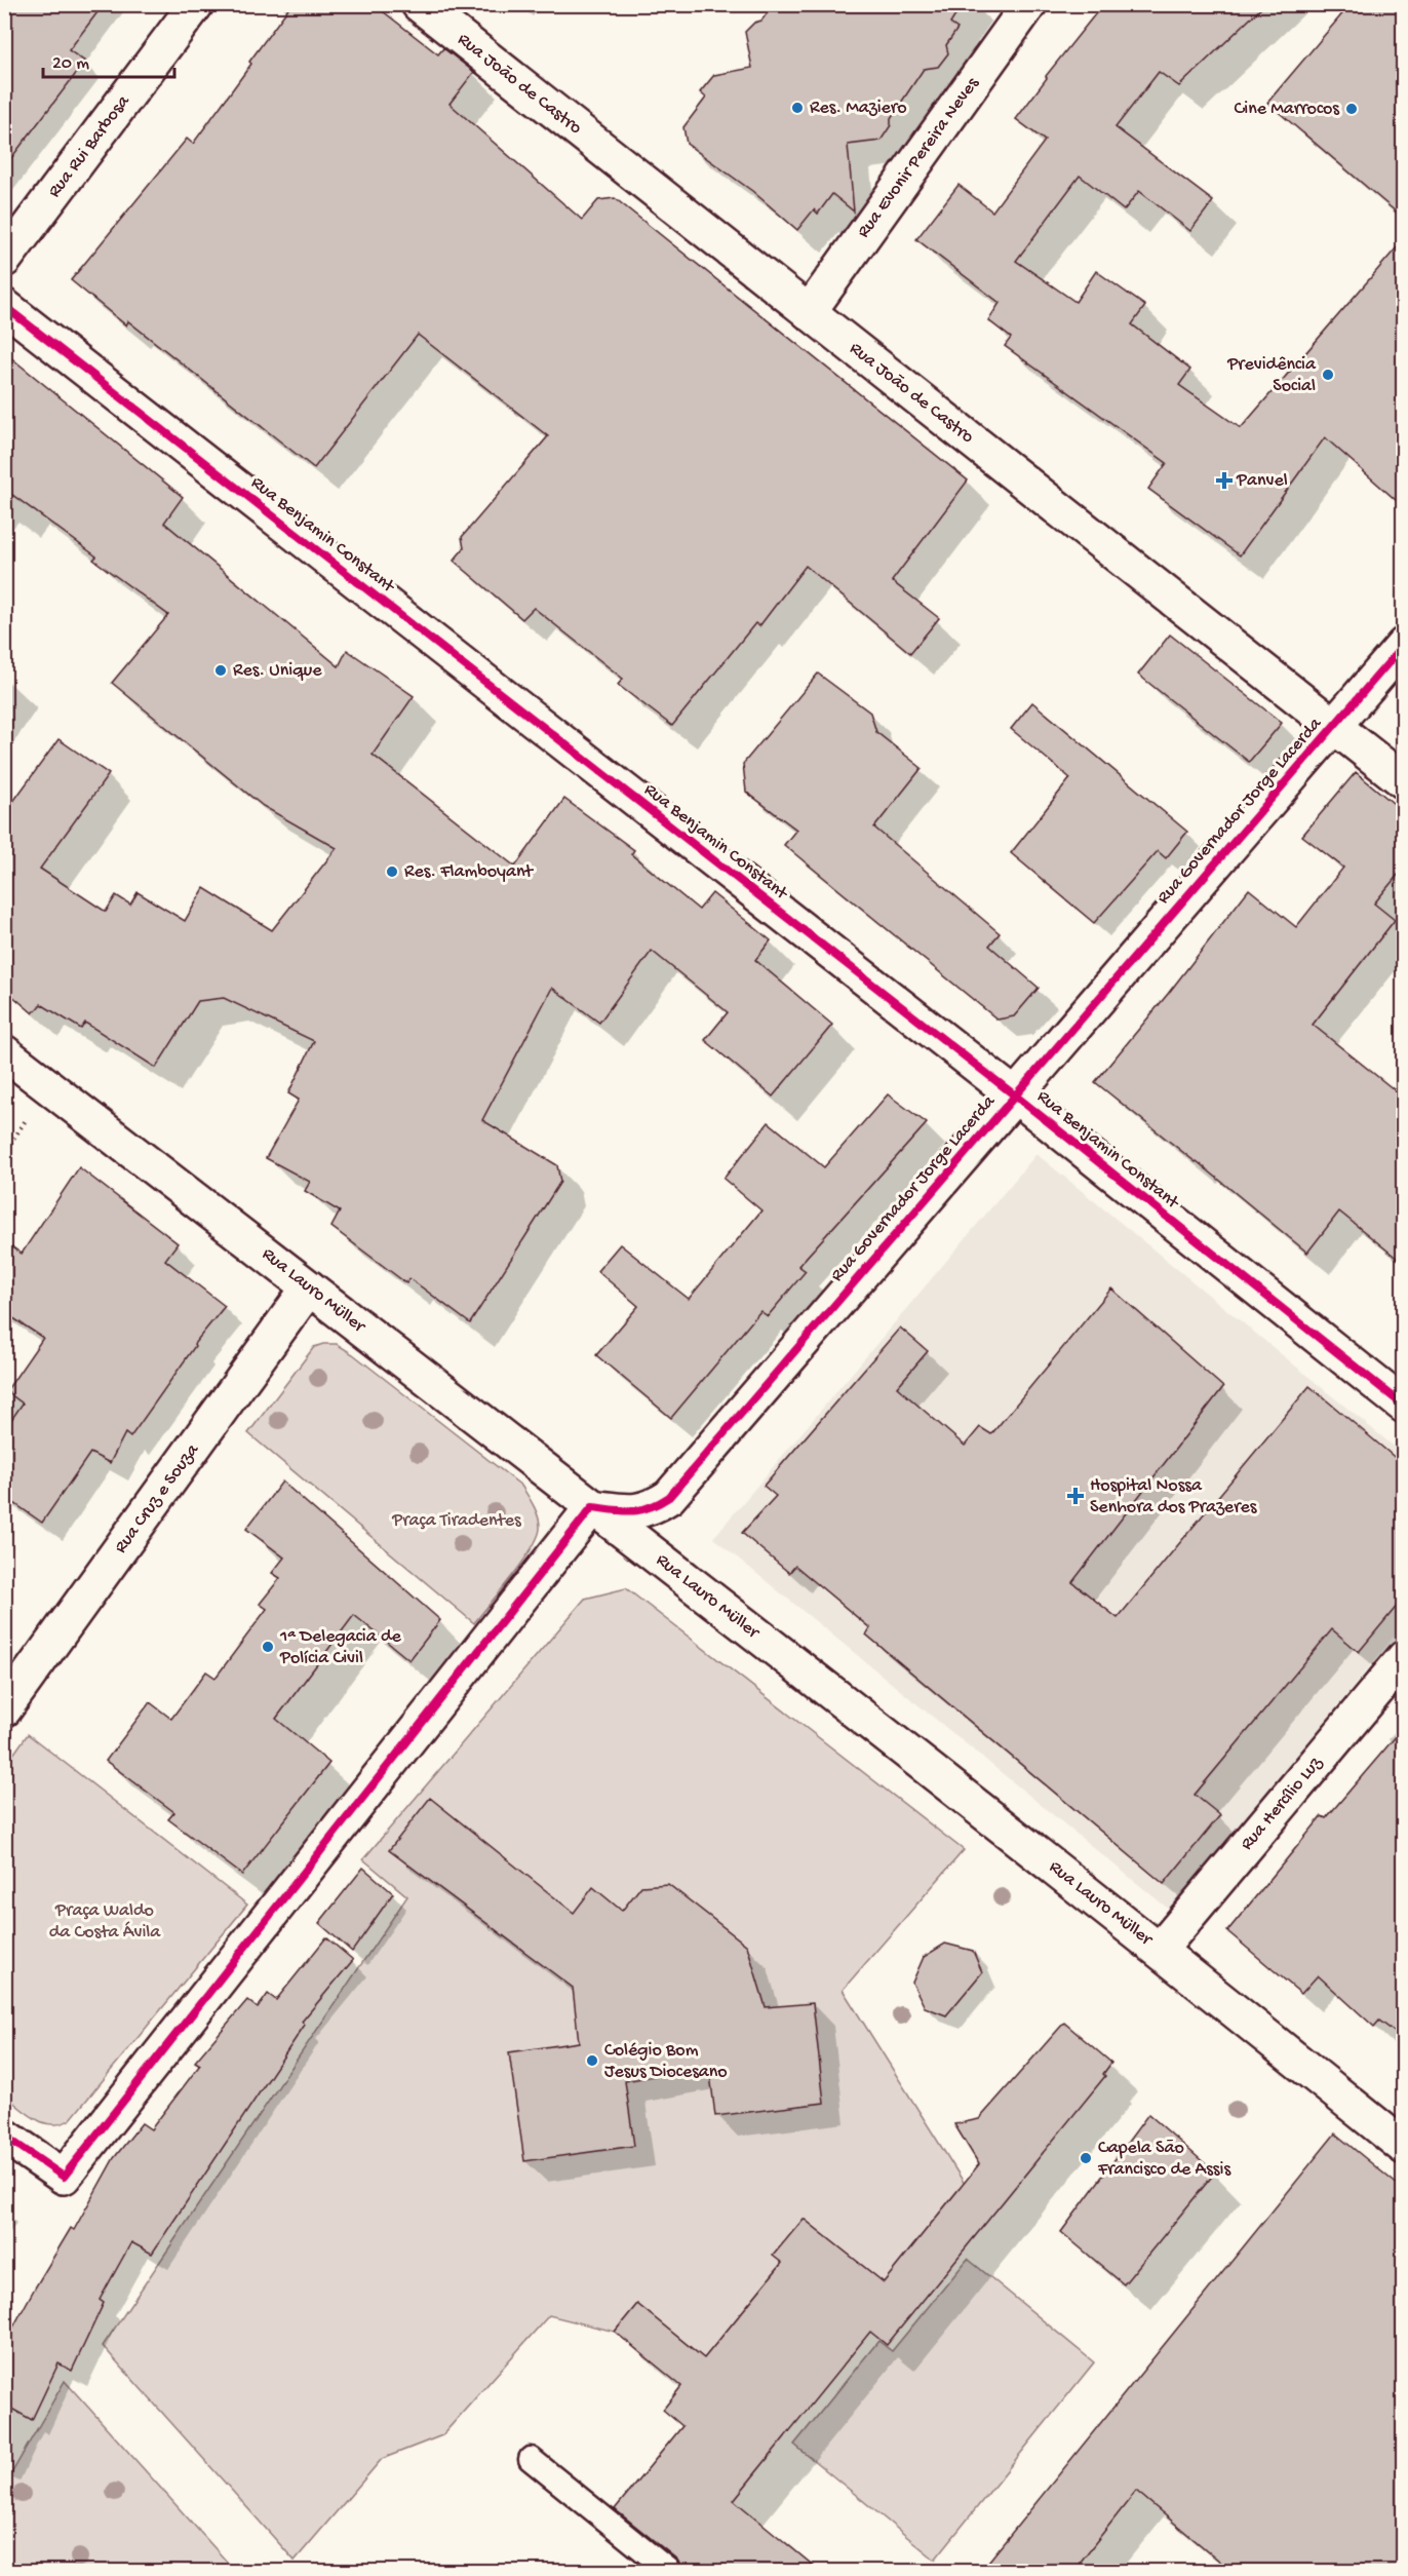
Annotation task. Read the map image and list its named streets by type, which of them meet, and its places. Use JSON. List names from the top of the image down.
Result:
{
  "streets": {
    "street": [
      "Rua João de Castro",
      "Rua Rui Barbosa",
      "Rua Evonir Pereira Neves",
      "Rua Benjamin Constant",
      "Rua Governador Jorge Lacerda",
      "Rua Lauro Müller",
      "Rua Cruz e Souza",
      "Rua Hercílio Luz"
    ]
  },
  "crossings": [
    ["Rua João de Castro", "Rua Evonir Pereira Neves"],
    ["Rua João de Castro", "Rua Governador Jorge Lacerda"],
    ["Rua Benjamin Constant", "Rua Governador Jorge Lacerda"],
    ["Rua Governador Jorge Lacerda", "Rua Lauro Müller"],
    ["Rua Lauro Müller", "Rua Cruz e Souza"],
    ["Rua Lauro Müller", "Rua Hercílio Luz"]
  ],
  "parks": ["Praça Tiradentes", "Praça Waldo da Costa Ávila"],
  "places": {
    "other": [
      "Res. Maziero",
      "Cine Marrocos",
      "Previdência Social",
      "Res. Unique",
      "Res. Flamboyant",
      "1ª Delegacia de Polícia Civil",
      "Colégio Bom Jesus Diocesano",
      "Capela São Francisco de Assis"
    ],
    "health": ["Panvel", "Hospital Nossa Senhora dos Prazeres"]
  },
  "scale_bar": "20 m"
}
